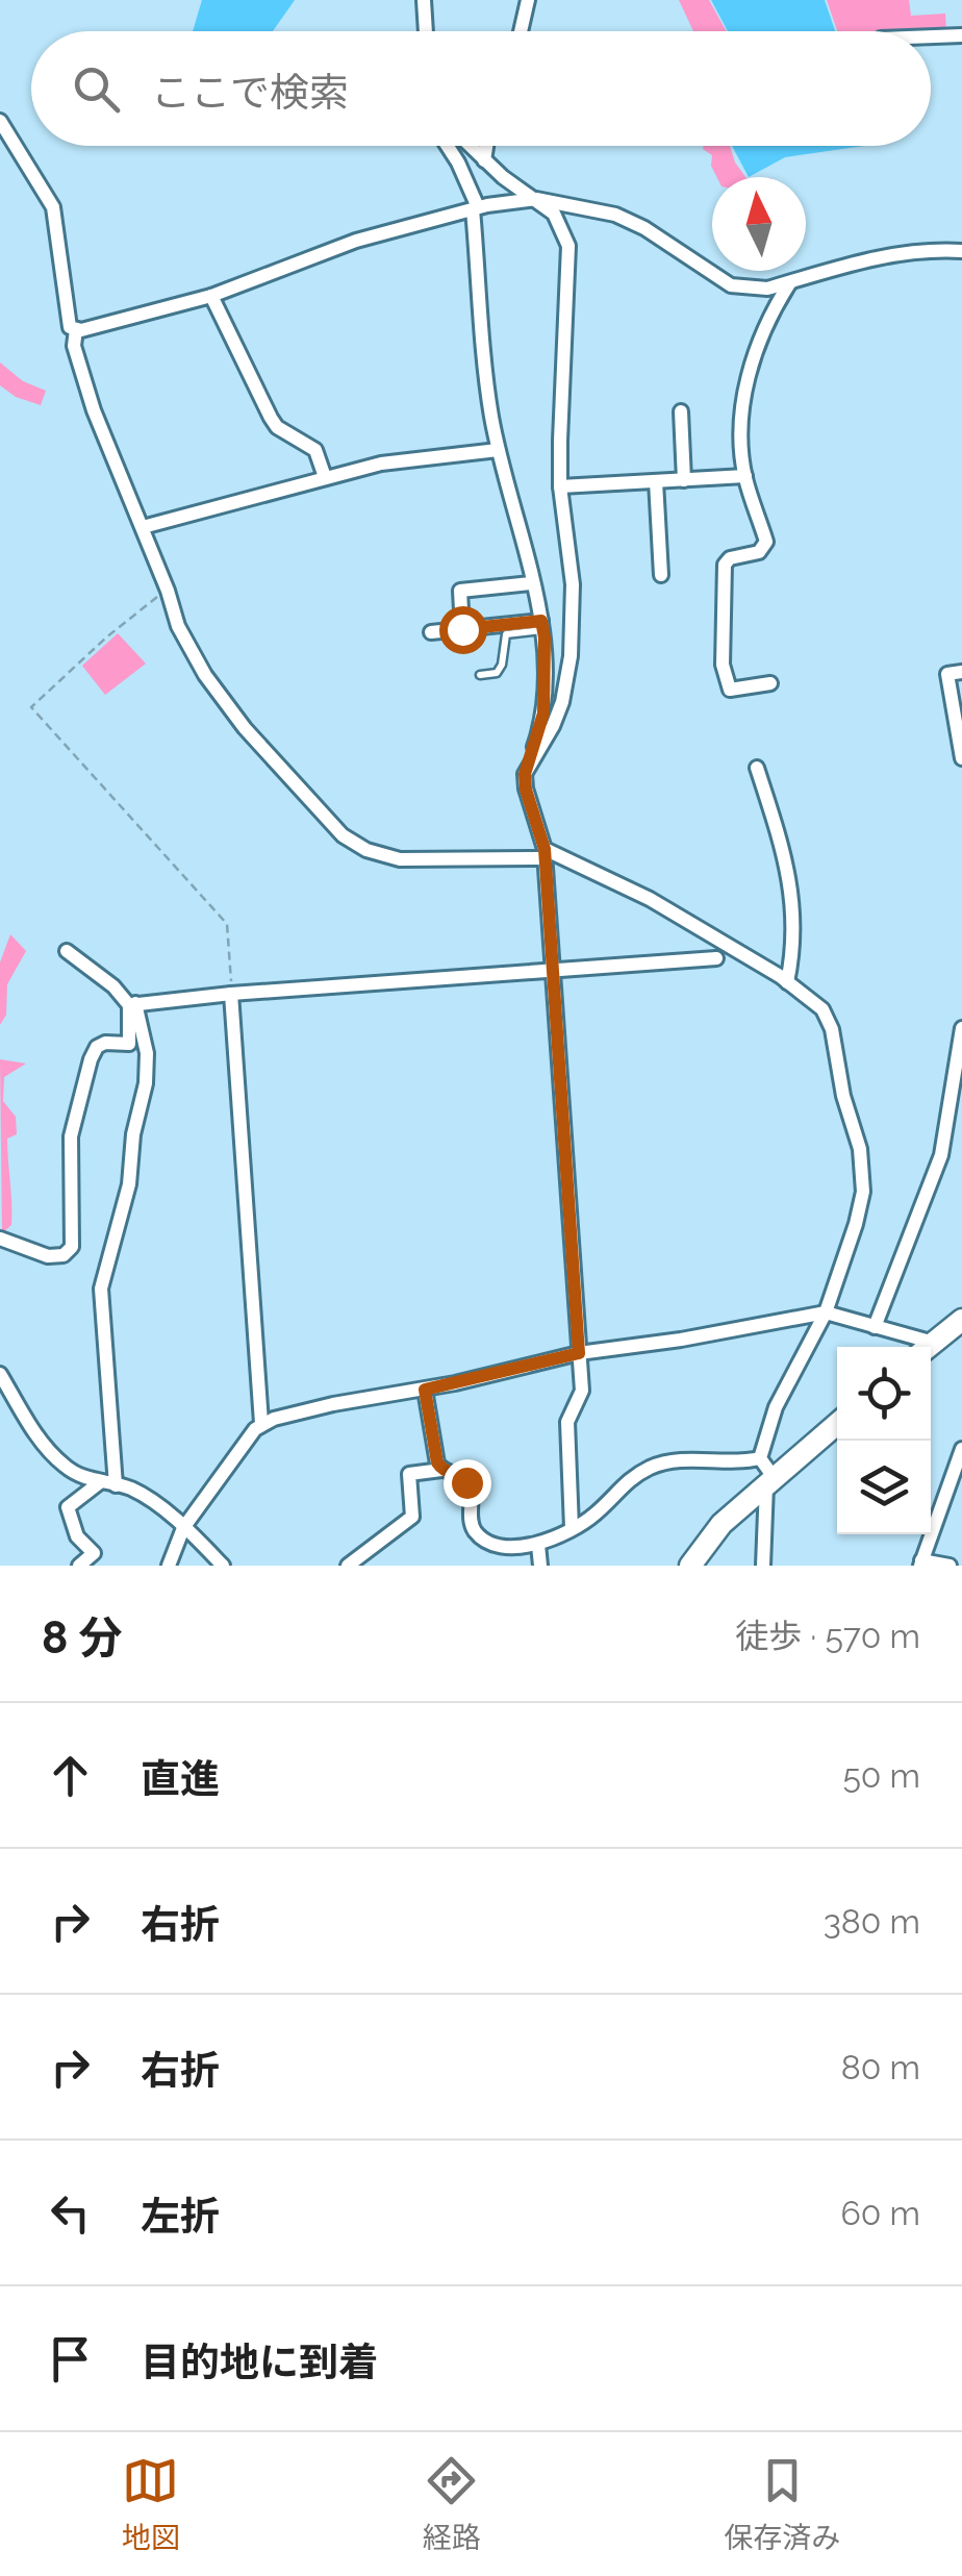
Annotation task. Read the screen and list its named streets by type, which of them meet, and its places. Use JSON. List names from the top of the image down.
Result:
{
  "north": "top",
  "page": {
    "search": "ここで検索",
    "heading": ["8 分", "徒歩 · 570 m"],
    "list": [
      ["直進", "50 m"],
      ["右折", "380 m"],
      ["右折", "80 m"],
      ["左折", "60 m"],
      "目的地に到着"
    ],
    "nav": ["地図", "経路", "保存済み"]
  }
}
